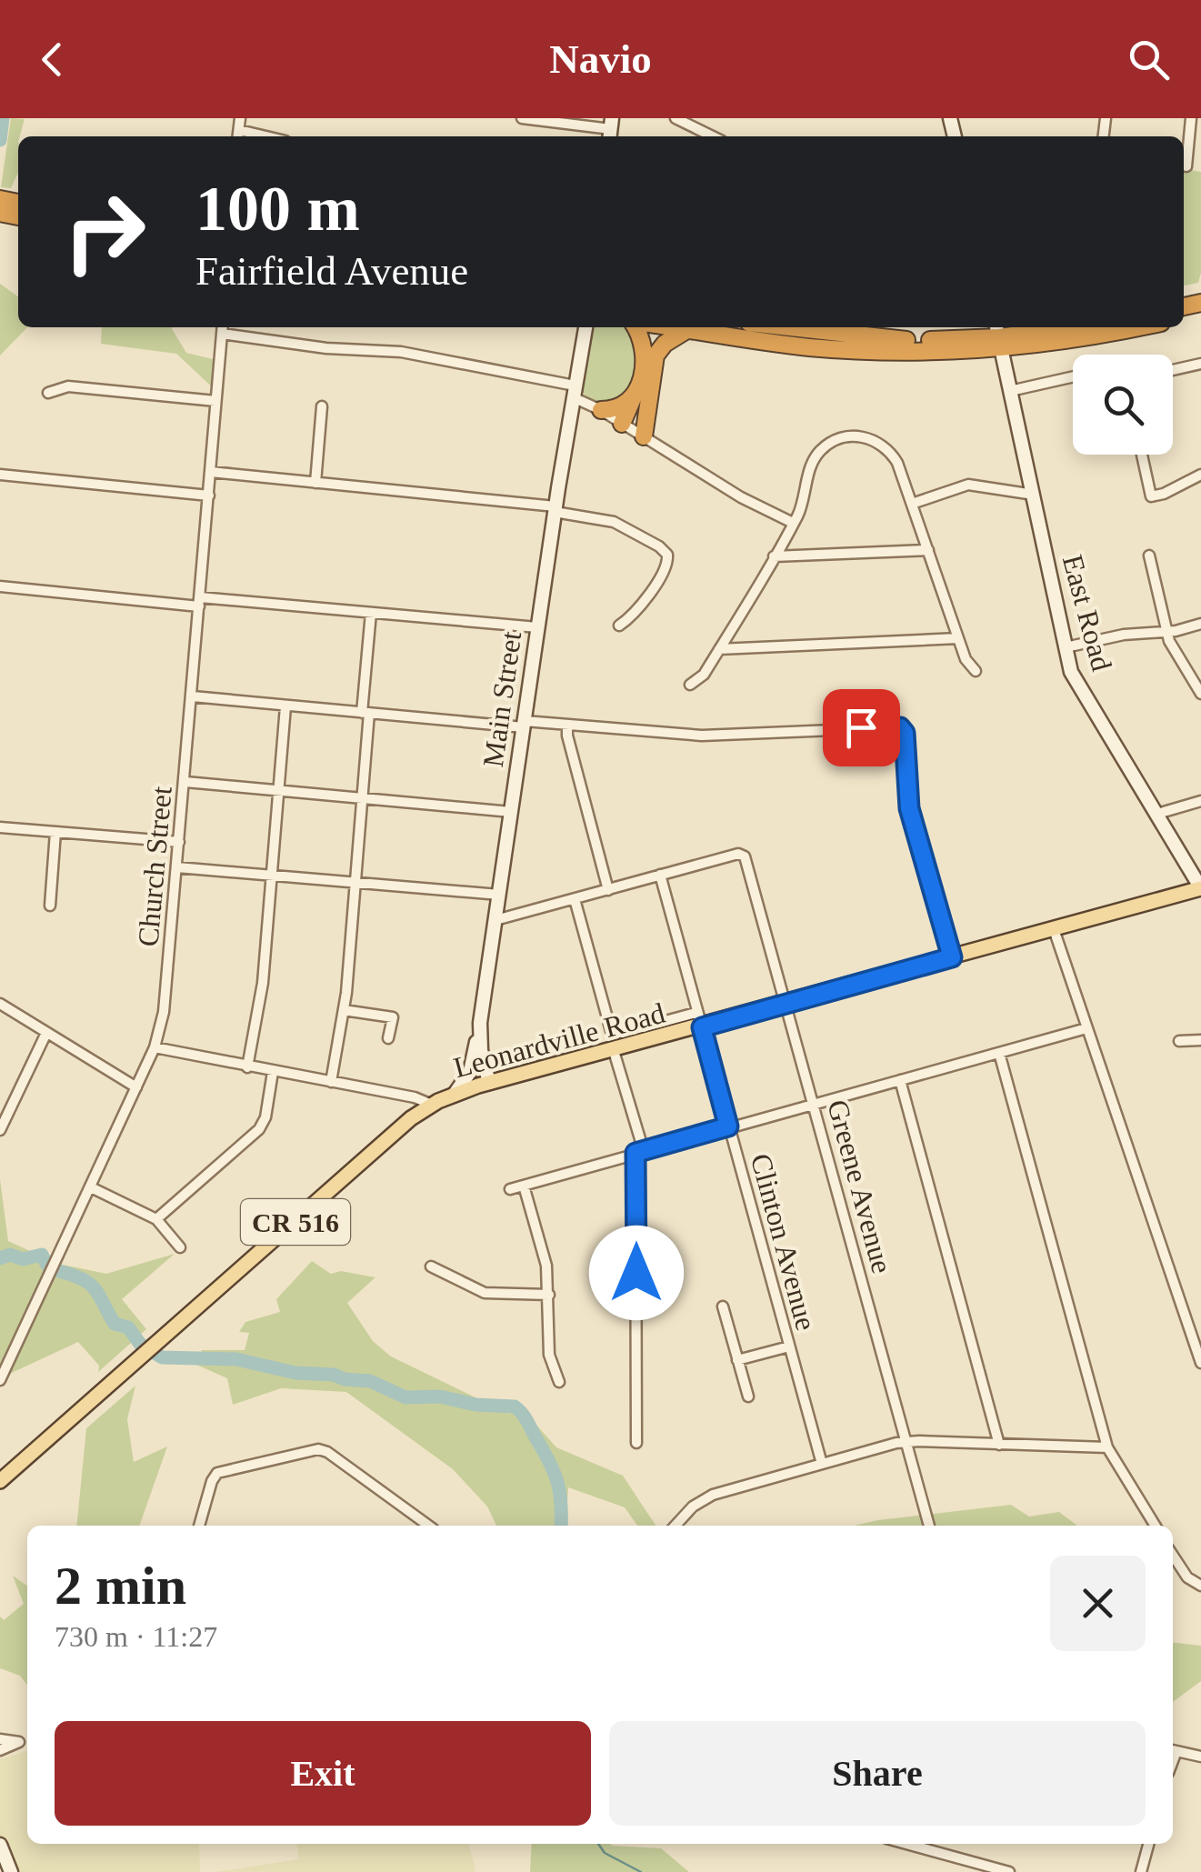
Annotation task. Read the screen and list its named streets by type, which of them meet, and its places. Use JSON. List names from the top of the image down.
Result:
{
  "streets": {
    "main road": ["Leonardville Road", "CR 516"],
    "street": [
      "East Road",
      "Main Street",
      "Church Street",
      "Greene Avenue",
      "Clinton Avenue"
    ]
  },
  "crossings": [
    ["East Road", "Leonardville Road"],
    ["Main Street", "Leonardville Road"],
    ["Leonardville Road", "Greene Avenue"],
    ["Leonardville Road", "Clinton Avenue"],
    ["Greene Avenue", "Clinton Avenue"]
  ],
  "page": {
    "header": "Navio",
    "turn": ["100 m", "Fairfield Avenue"],
    "heading": ["2 min", "730 m · 11:27"],
    "buttons": ["Exit", "Share"]
  }
}
